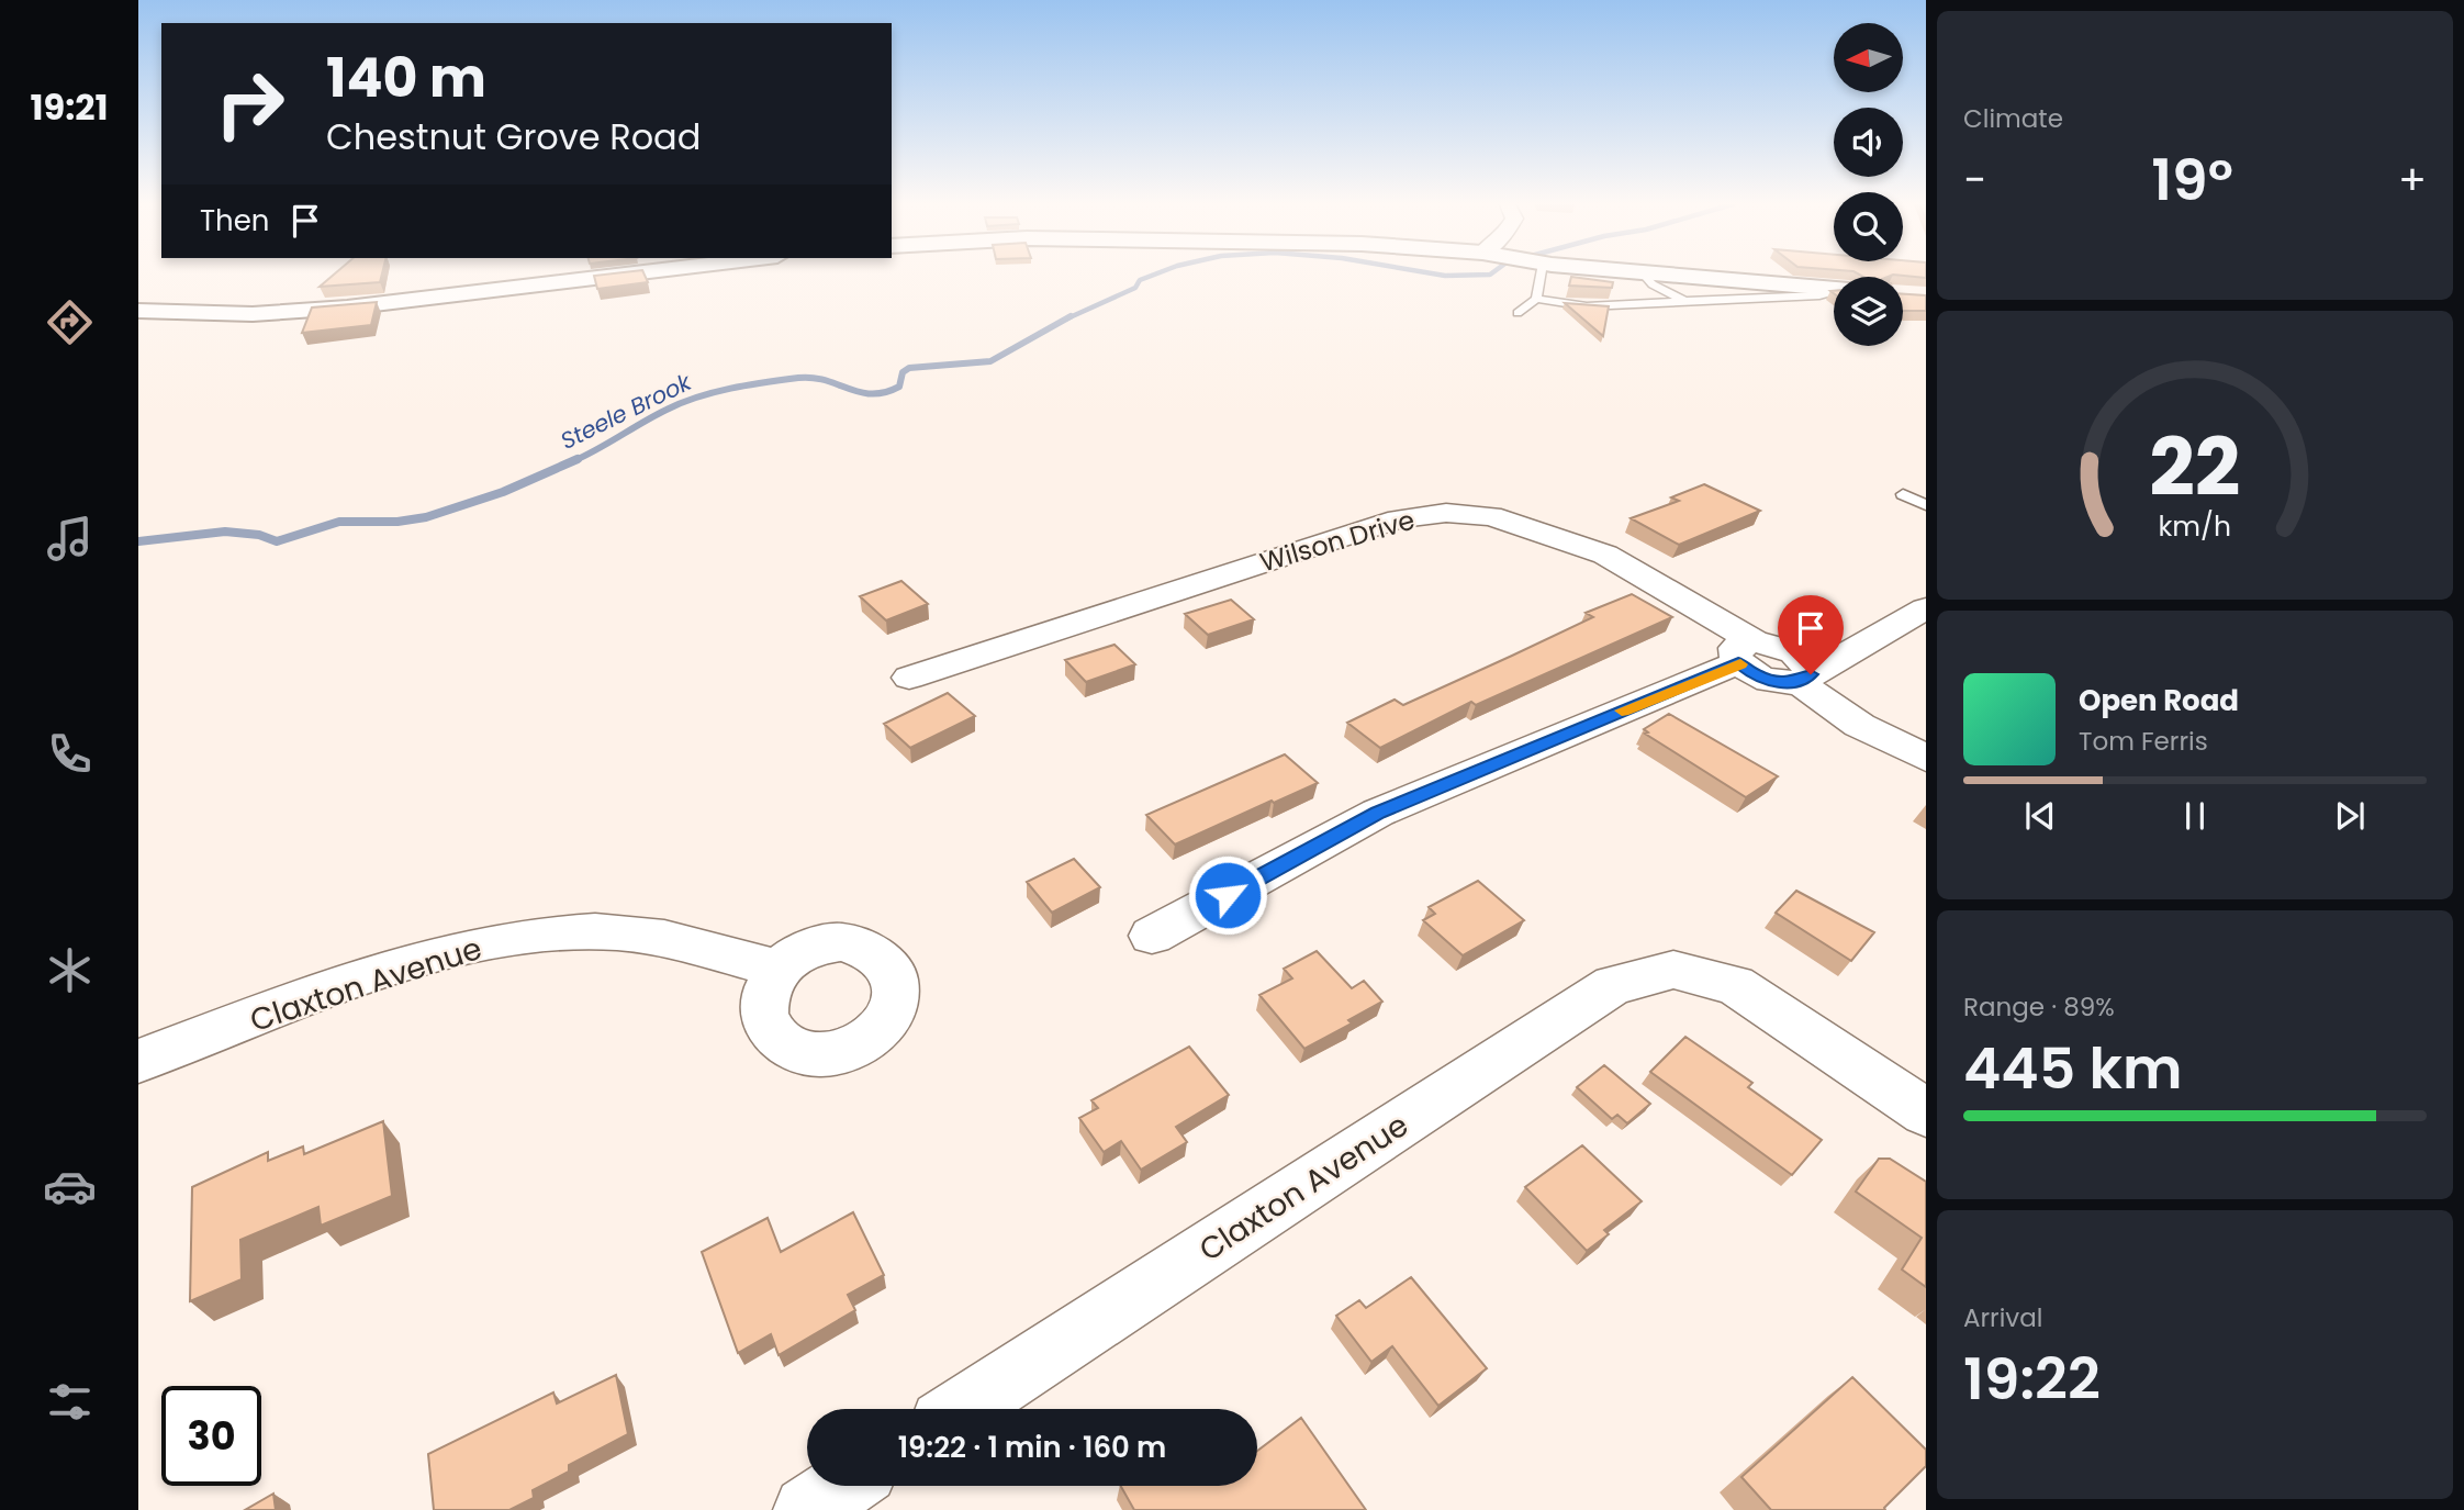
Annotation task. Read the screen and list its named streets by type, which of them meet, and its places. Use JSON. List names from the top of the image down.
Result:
{
  "streets": {
    "street": ["Wilson Drive", "Claxton Avenue"]
  },
  "water": ["Steele Brook"],
  "north": "left",
  "page": {
    "tabs": "19:21",
    "tile": [
      "Climate",
      ["Range · 89%", "445 km"],
      ["Arrival", "19:22"]
    ],
    "turn": ["140 m", "Chestnut Grove Road"],
    "heat": ["−", "19°", "+"],
    "then": "Then",
    "song": ["Open Road", "Tom Ferris"],
    "limit": "30",
    "trip": "19:22 · 1 min · 160 m",
    "gauge": ["22", "km/h"]
  }
}
